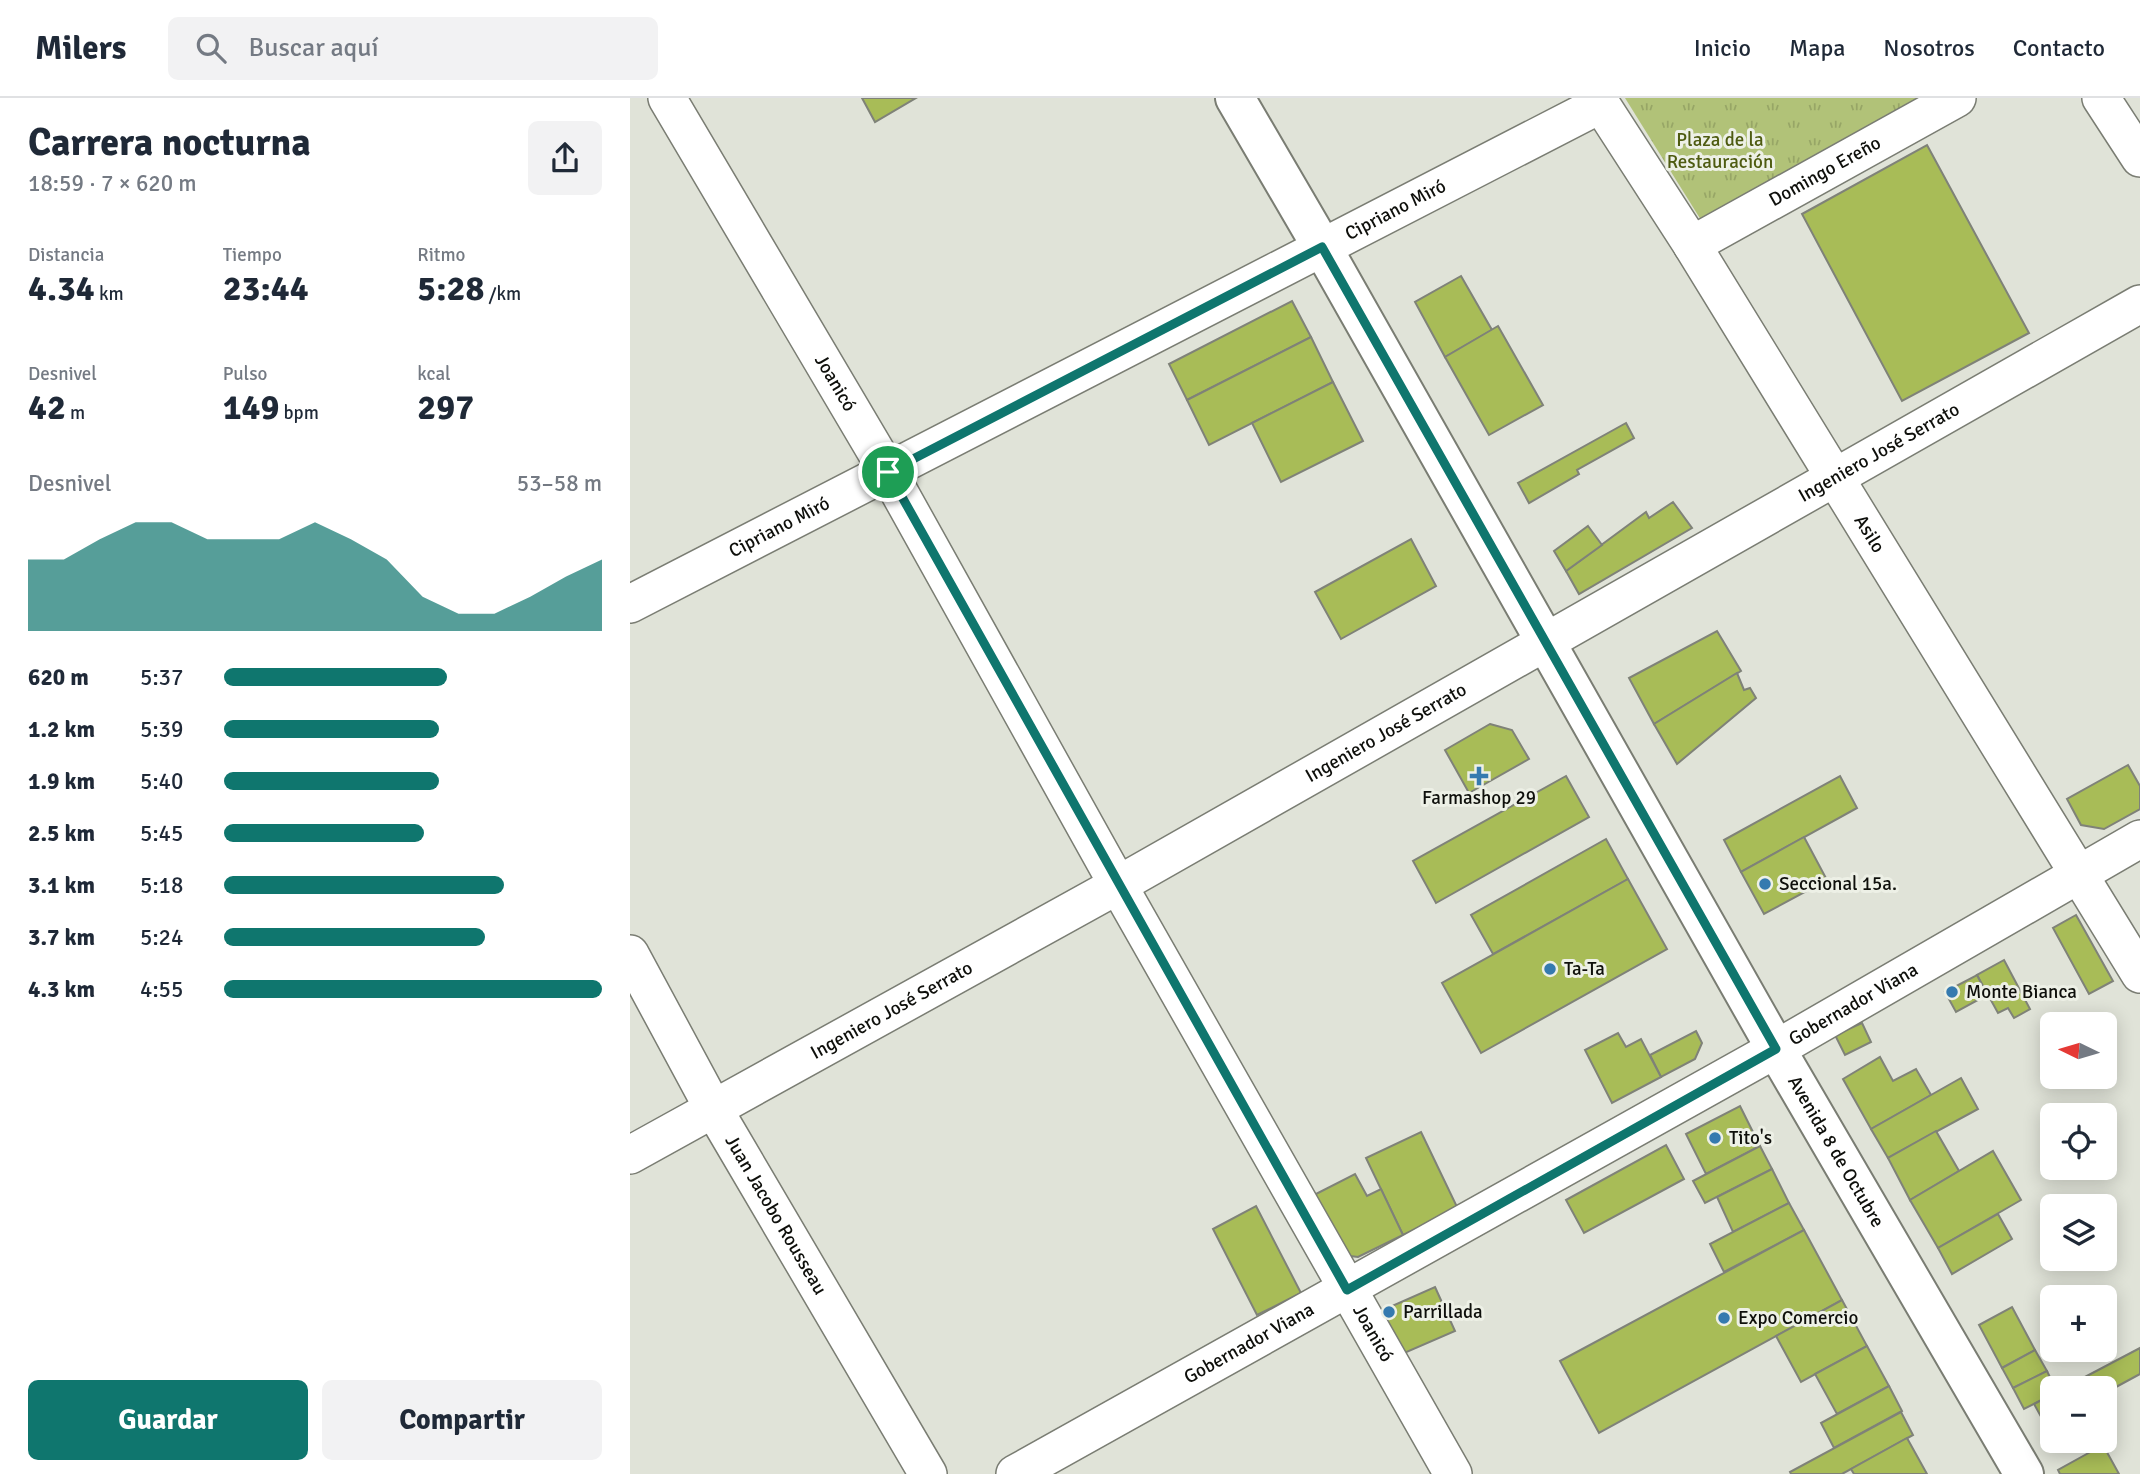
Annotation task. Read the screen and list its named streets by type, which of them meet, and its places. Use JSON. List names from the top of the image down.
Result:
{
  "streets": {
    "main road": ["Avenida 8 de Octubre"],
    "street": [
      "Domingo Ereño",
      "Cipriano Miró",
      "Joanicó",
      "Ingeniero José Serrato",
      "Asilo",
      "Gobernador Viana",
      "Juan Jacobo Rousseau"
    ]
  },
  "crossings": [
    ["Domingo Ereño", "Asilo"],
    ["Cipriano Miró", "Joanicó"],
    ["Cipriano Miró", "Asilo"],
    ["Cipriano Miró", "Avenida 8 de Octubre"],
    ["Joanicó", "Ingeniero José Serrato"],
    ["Joanicó", "Gobernador Viana"],
    ["Ingeniero José Serrato", "Asilo"],
    ["Ingeniero José Serrato", "Avenida 8 de Octubre"],
    ["Ingeniero José Serrato", "Juan Jacobo Rousseau"],
    ["Asilo", "Gobernador Viana"],
    ["Gobernador Viana", "Avenida 8 de Octubre"]
  ],
  "parks": ["Plaza de la Restauración"],
  "places": {
    "health": ["Farmashop 29"],
    "other": [
      "Seccional 15a.",
      "Ta-Ta",
      "Monte Bianca",
      "Tito's",
      "Parrillada",
      "Expo Comercio"
    ]
  },
  "north": "left",
  "page": {
    "header": "Milers",
    "search": "Buscar aquí",
    "nav": [
      "Inicio",
      "Mapa",
      "Nosotros",
      "Contacto"
    ],
    "heading": ["Carrera nocturna", "18:59 · 7 × 620 m"],
    "stats": [
      ["Distancia", "4.34 km"],
      ["Tiempo", "23:44"],
      ["Ritmo", "5:28 /km"],
      ["Desnivel", "42 m"],
      ["Pulso", "149 bpm"],
      ["kcal", "297"]
    ],
    "chart": ["Desnivel", "53–58 m"],
    "list": [
      {
        "name": "620 m",
        "note": "5:37"
      },
      {
        "name": "1.2 km",
        "note": "5:39"
      },
      {
        "name": "1.9 km",
        "note": "5:40"
      },
      {
        "name": "2.5 km",
        "note": "5:45"
      },
      {
        "name": "3.1 km",
        "note": "5:18"
      },
      {
        "name": "3.7 km",
        "note": "5:24"
      },
      {
        "name": "4.3 km",
        "note": "4:55"
      }
    ],
    "map_buttons": ["+", "−"],
    "buttons": ["Guardar", "Compartir"]
  }
}
